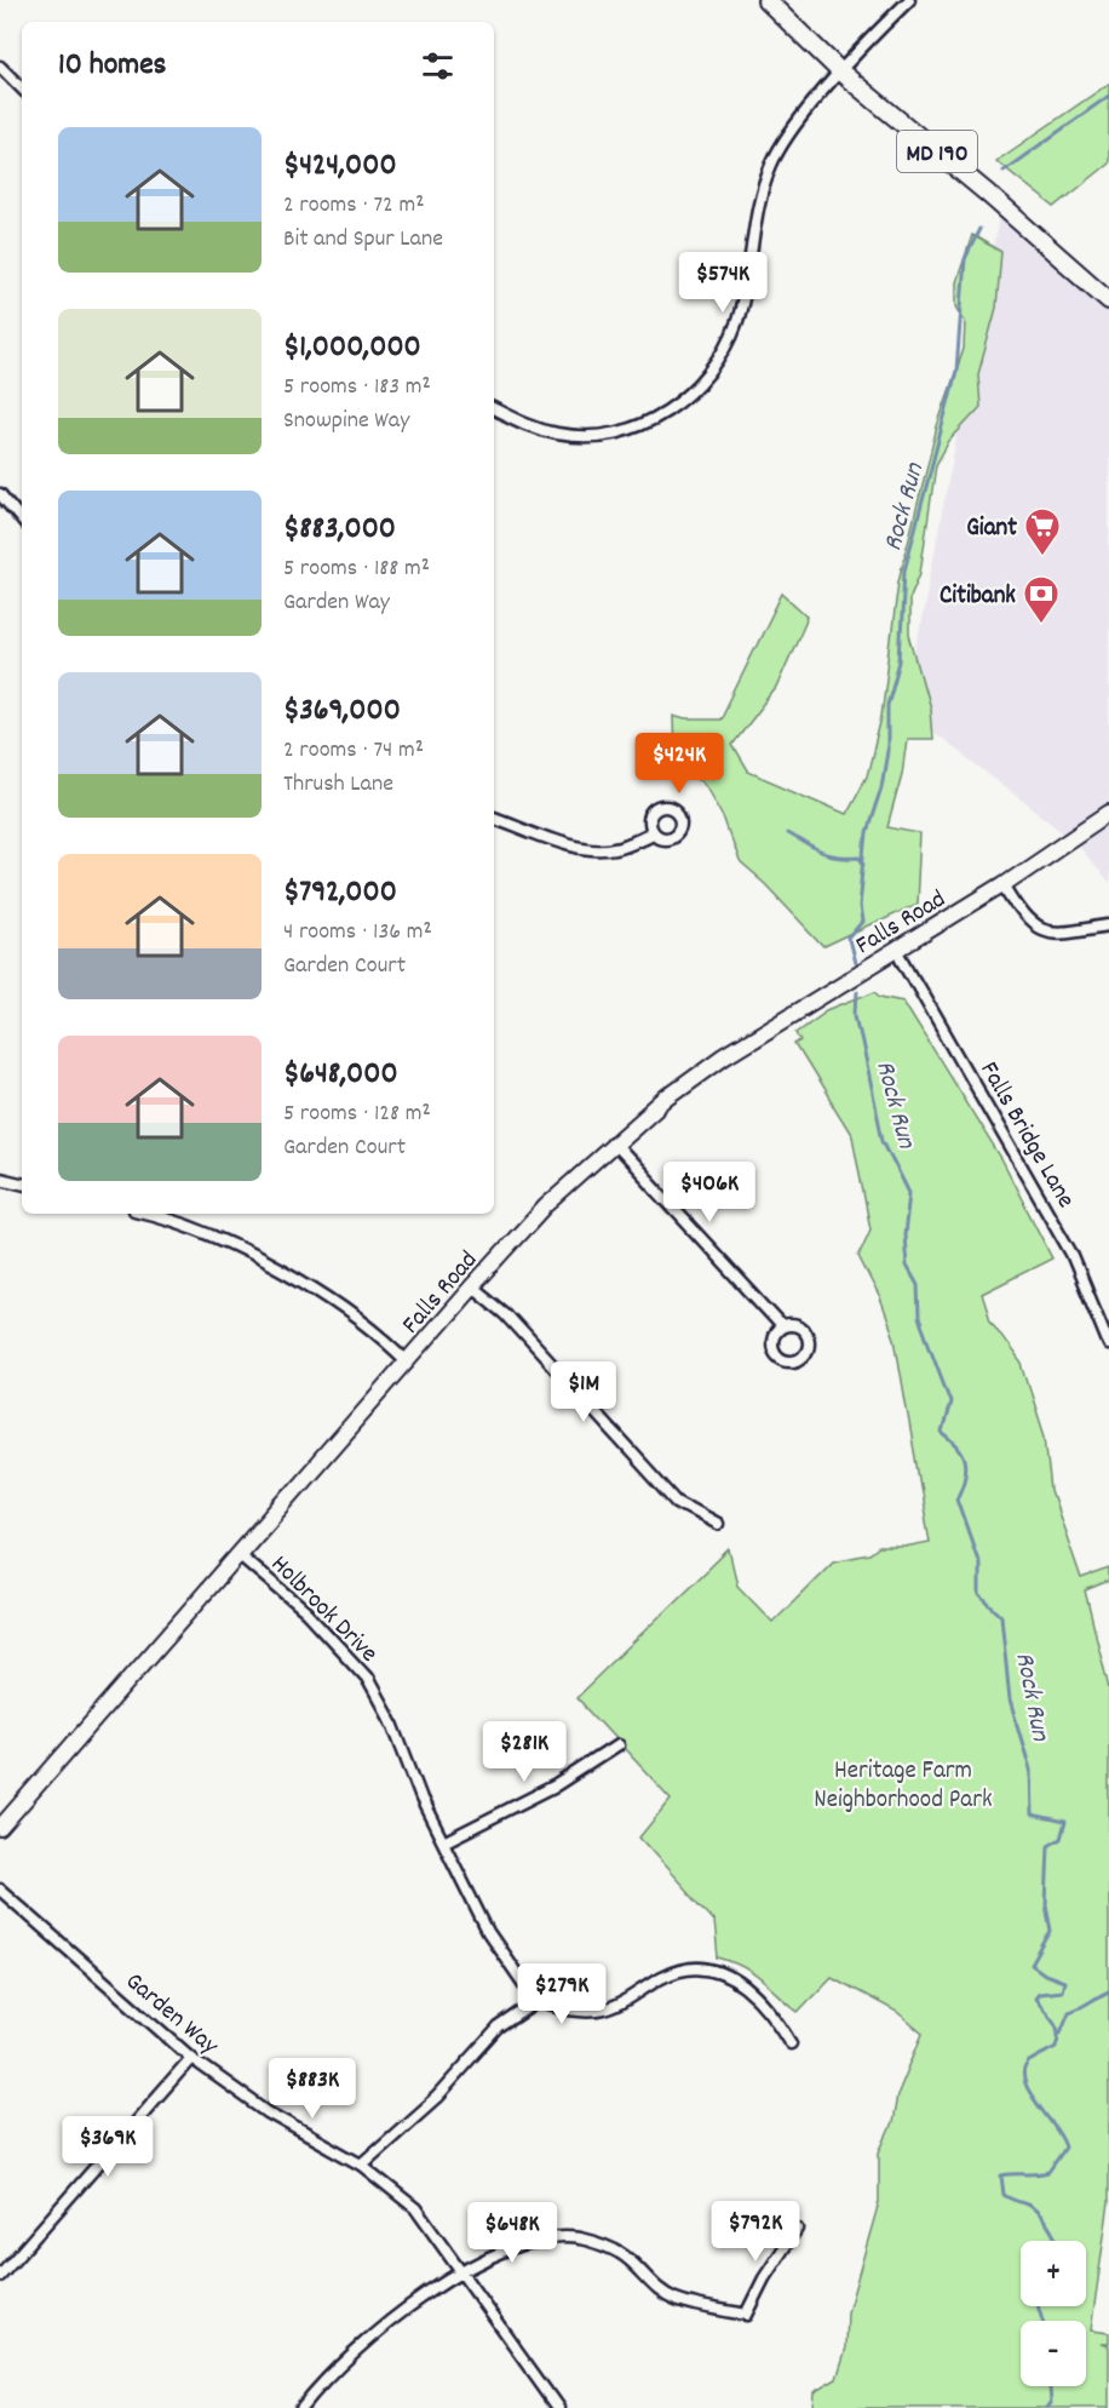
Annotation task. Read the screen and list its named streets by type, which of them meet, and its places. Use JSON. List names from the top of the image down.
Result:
{
  "streets": {
    "main road": ["MD 190", "Falls Road"],
    "street": ["Falls Bridge Lane", "Holbrook Drive", "Garden Way"]
  },
  "crossings": [
    ["Falls Road", "Falls Bridge Lane"],
    ["Falls Road", "Holbrook Drive"]
  ],
  "water": ["Rock Run"],
  "parks": ["Heritage Farm Neighborhood Park"],
  "places": {
    "supermarket": ["Giant"],
    "bank": ["Citibank"]
  },
  "page": {
    "heading": "10 homes",
    "list": [
      {
        "name": "$424,000",
        "note": "2 rooms · 72 m² · Bit and Spur Lane"
      },
      {
        "name": "$1,000,000",
        "note": "5 rooms · 183 m² · Snowpine Way"
      },
      {
        "name": "$883,000",
        "note": "5 rooms · 188 m² · Garden Way"
      },
      {
        "name": "$369,000",
        "note": "2 rooms · 74 m² · Thrush Lane"
      },
      {
        "name": "$792,000",
        "note": "4 rooms · 136 m² · Garden Court"
      },
      {
        "name": "$648,000",
        "note": "5 rooms · 128 m² · Garden Court"
      }
    ],
    "price": [
      "$574K",
      "$424K",
      "$406K",
      "$1M",
      "$281K",
      "$279K",
      "$883K",
      "$369K",
      "$792K",
      "$648K"
    ],
    "map_buttons": ["+", "−"]
  }
}
